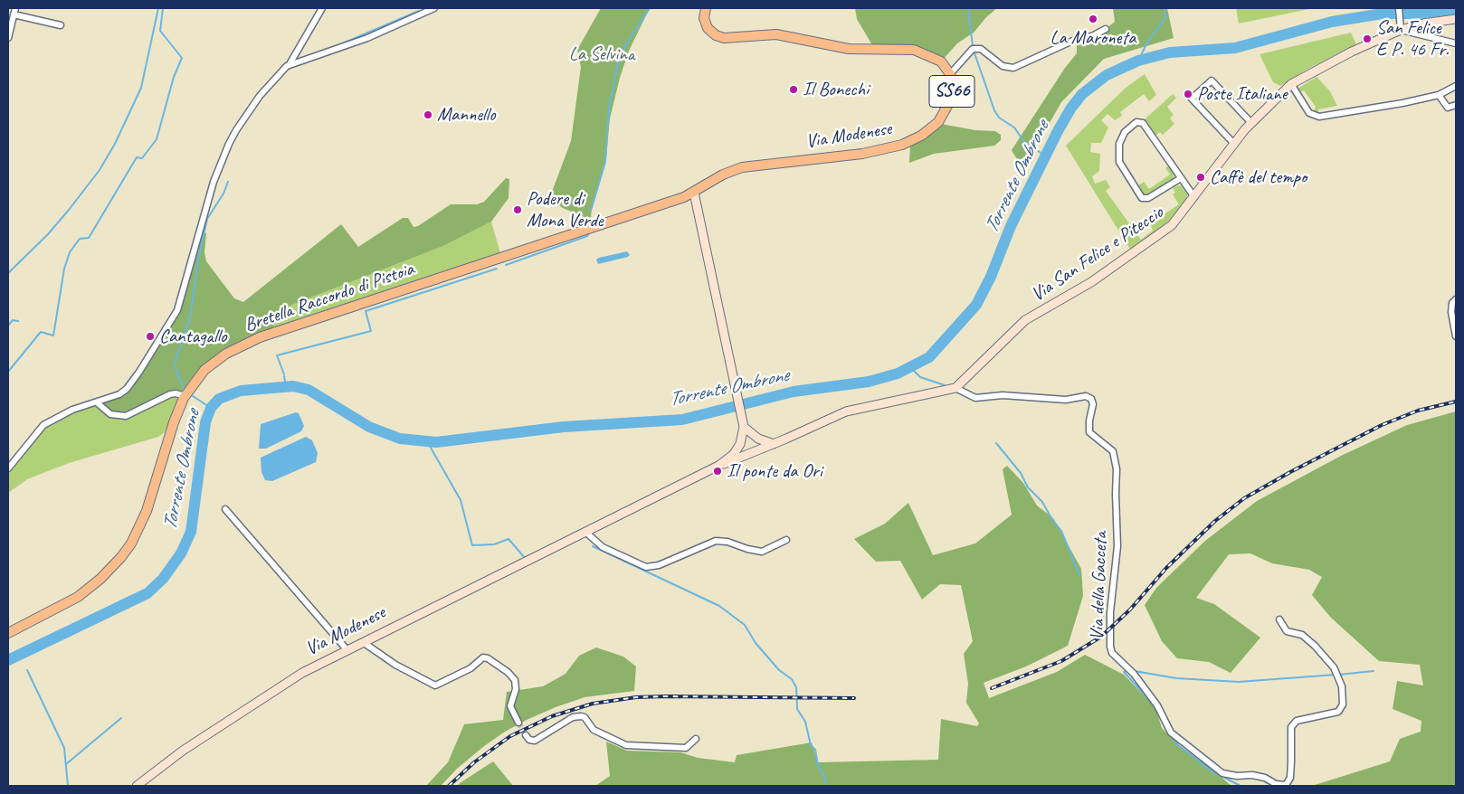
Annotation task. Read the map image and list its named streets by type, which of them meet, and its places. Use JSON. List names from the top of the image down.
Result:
{
  "streets": {
    "main road": ["SS66", "Via Modenese", "Bretella Raccordo di Pistoia"],
    "street": ["Via San Felice e Piteccio", "Via della Gacceta"]
  },
  "crossings": [
    ["SS66", "Via Modenese"],
    ["Via Modenese", "Bretella Raccordo di Pistoia"],
    ["Via San Felice e Piteccio", "Via della Gacceta"]
  ],
  "water": ["Torrente Ombrone"],
  "parks": ["La Selvina"],
  "places": [
    "La Maroneta",
    "San Felice E P. 46 Fr.",
    "Il Bonechi",
    "Poste Italiane",
    "Mannello",
    "Caffè del tempo",
    "Podere di Mona Verde",
    "Cantagallo",
    "Il ponte da Ori"
  ]
}
